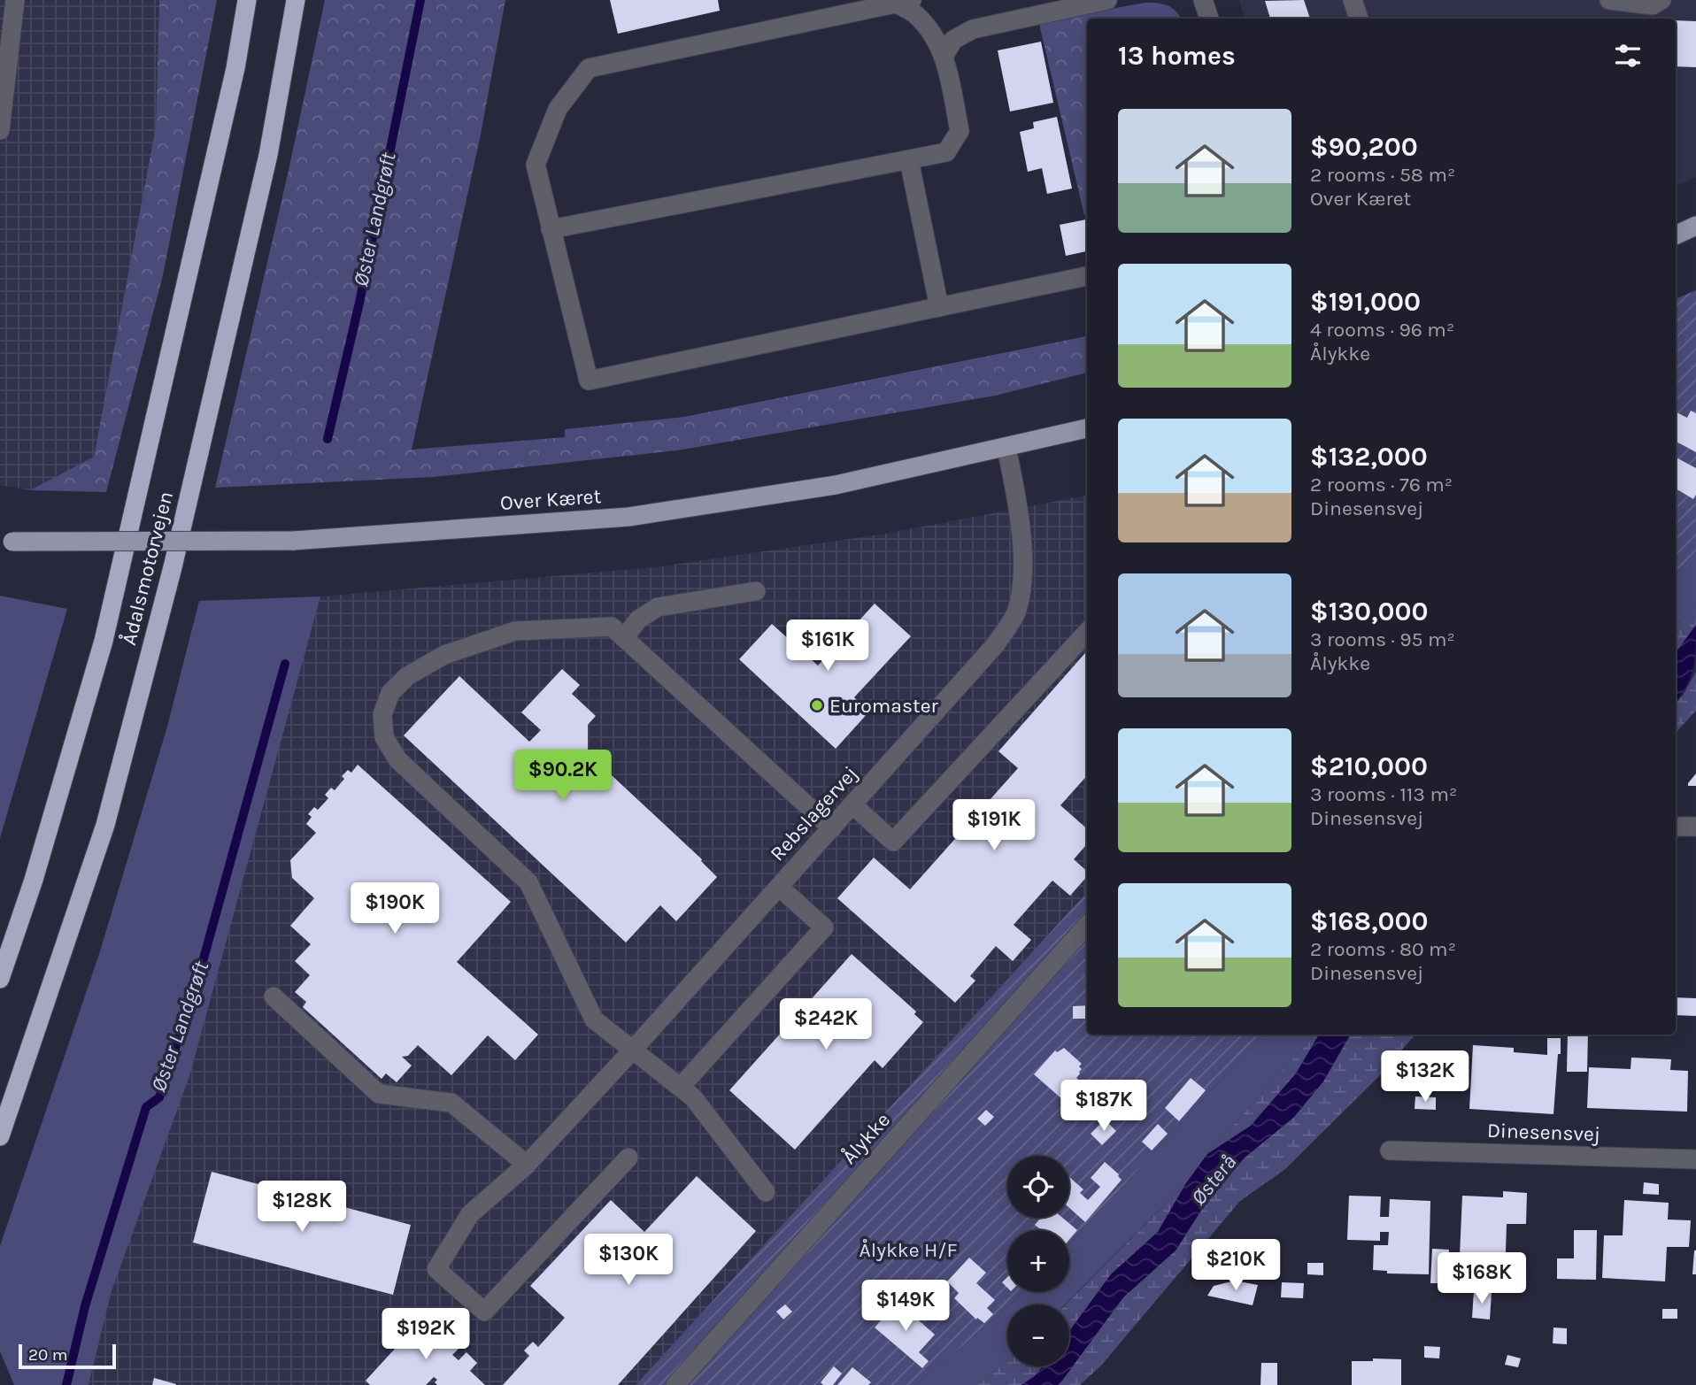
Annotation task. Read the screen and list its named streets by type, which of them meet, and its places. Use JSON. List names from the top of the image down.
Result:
{
  "streets": {
    "highway": ["Ådalsmotorvejen"],
    "main road": ["Over Kæret"],
    "street": ["Rebslagervej", "Dinesensvej", "Ålykke"]
  },
  "crossings": [
    ["Over Kæret", "Rebslagervej"]
  ],
  "water": ["Øster Landgrøft", "Østerå"],
  "parks": ["Ålykke H/F"],
  "places": ["Euromaster"],
  "scale_bar": "20 m",
  "page": {
    "heading": "13 homes",
    "list": [
      {
        "name": "$90,200",
        "note": "2 rooms · 58 m² · Over Kæret"
      },
      {
        "name": "$191,000",
        "note": "4 rooms · 96 m² · Ålykke"
      },
      {
        "name": "$132,000",
        "note": "2 rooms · 76 m² · Dinesensvej"
      },
      {
        "name": "$130,000",
        "note": "3 rooms · 95 m² · Ålykke"
      },
      {
        "name": "$210,000",
        "note": "3 rooms · 113 m² · Dinesensvej"
      },
      {
        "name": "$168,000",
        "note": "2 rooms · 80 m² · Dinesensvej"
      }
    ],
    "price": [
      "$161K",
      "$90.2K",
      "$191K",
      "$190K",
      "$242K",
      "$132K",
      "$187K",
      "$128K",
      "$130K",
      "$210K",
      "$168K",
      "$149K",
      "$192K"
    ],
    "map_buttons": ["+", "−"],
    "scale": "20 m"
  }
}
